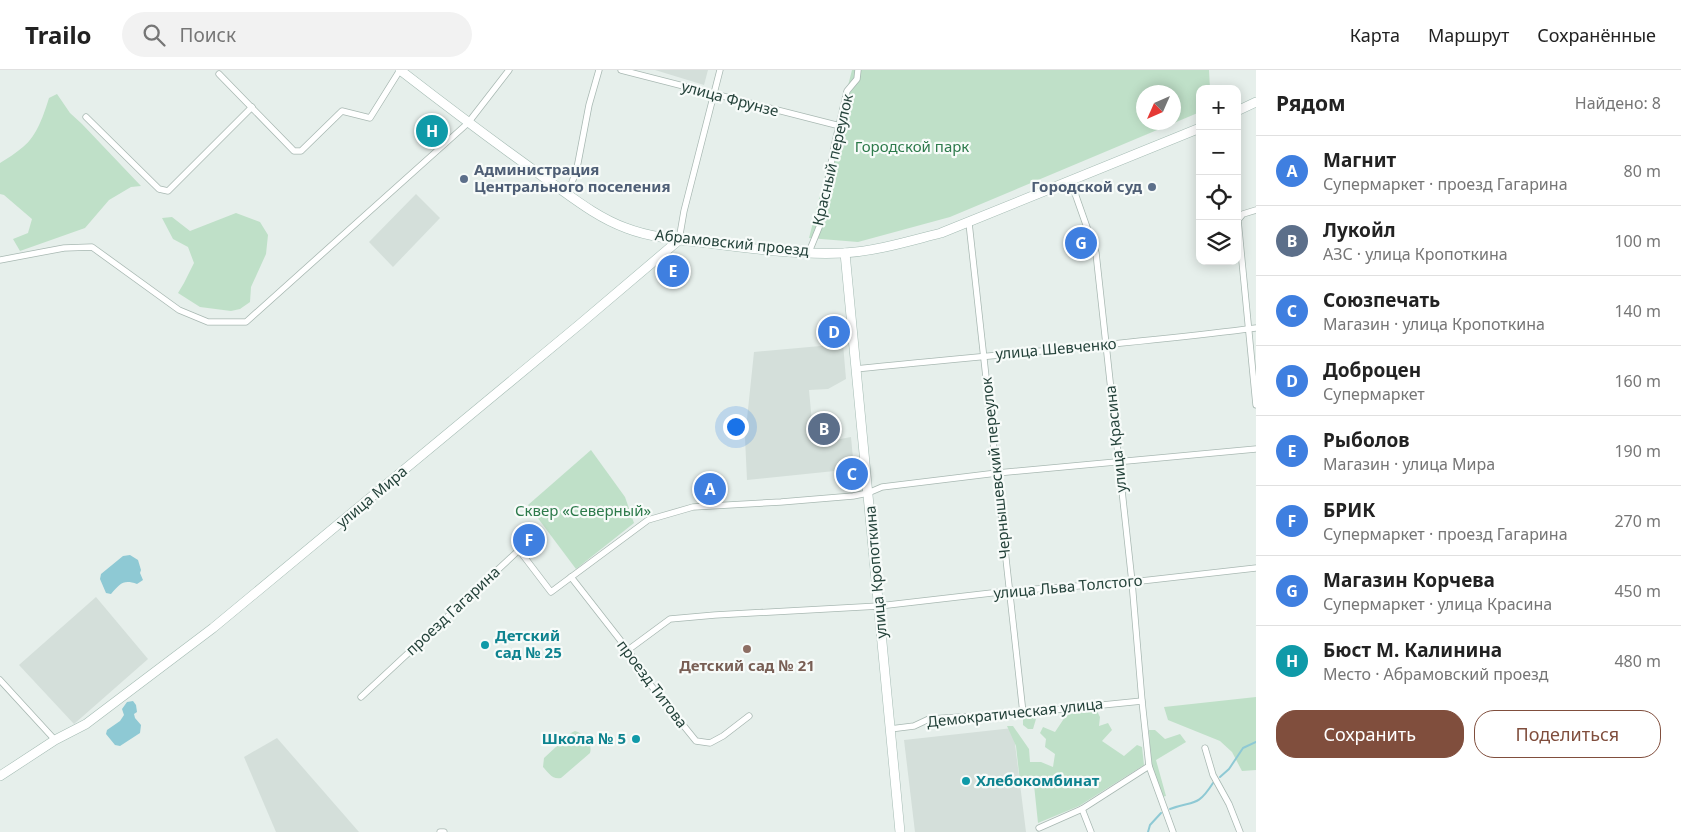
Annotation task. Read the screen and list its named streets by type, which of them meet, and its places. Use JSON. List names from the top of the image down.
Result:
{
  "streets": {
    "street": [
      "улица Фрунзе",
      "Красный переулок",
      "Абрамовский проезд",
      "улица Шевченко",
      "улица Красина",
      "Чернышевский переулок",
      "улица Мира",
      "улица Кропоткина",
      "улица Льва Толстого",
      "проезд Гагарина",
      "проезд Титова",
      "Демократическая улица"
    ]
  },
  "crossings": [
    ["улица Фрунзе", "Красный переулок"],
    ["Красный переулок", "Абрамовский проезд"],
    ["Абрамовский проезд", "улица Красина"],
    ["Абрамовский проезд", "Чернышевский переулок"],
    ["Абрамовский проезд", "улица Мира"],
    ["Абрамовский проезд", "улица Кропоткина"],
    ["улица Шевченко", "улица Красина"],
    ["улица Шевченко", "Чернышевский переулок"],
    ["улица Шевченко", "улица Кропоткина"],
    ["улица Красина", "улица Льва Толстого"],
    ["улица Красина", "проезд Гагарина"],
    ["улица Красина", "Демократическая улица"],
    ["Чернышевский переулок", "улица Льва Толстого"],
    ["Чернышевский переулок", "проезд Гагарина"],
    ["Чернышевский переулок", "Демократическая улица"],
    ["улица Кропоткина", "улица Льва Толстого"],
    ["улица Кропоткина", "проезд Гагарина"],
    ["улица Кропоткина", "Демократическая улица"],
    ["улица Льва Толстого", "проезд Титова"],
    ["проезд Гагарина", "проезд Титова"]
  ],
  "parks": ["Городской парк", "Сквер «Северный»"],
  "places": [
    "Администрация Центрального поселения",
    "Городской суд",
    "Детский сад № 25",
    "Детский сад № 21",
    "Школа № 5",
    "Хлебокомбинат"
  ],
  "north": "bottom left",
  "page": {
    "header": "Trailo",
    "search": "Поиск",
    "nav": ["Карта", "Маршрут", "Сохранённые"],
    "heading": ["Рядом", "Найдено: 8"],
    "map_buttons": ["+", "−"],
    "pins": [
      "H",
      "G",
      "E",
      "D",
      "B",
      "C",
      "A",
      "F"
    ],
    "list": [
      {
        "mark": "A",
        "name": "Магнит",
        "note": "Супермаркет · проезд Гагарина",
        "value": "80 m"
      },
      {
        "mark": "B",
        "name": "Лукойл",
        "note": "АЗС · улица Кропоткина",
        "value": "100 m"
      },
      {
        "mark": "C",
        "name": "Союзпечать",
        "note": "Магазин · улица Кропоткина",
        "value": "140 m"
      },
      {
        "mark": "D",
        "name": "Доброцен",
        "note": "Супермаркет",
        "value": "160 m"
      },
      {
        "mark": "E",
        "name": "Рыболов",
        "note": "Магазин · улица Мира",
        "value": "190 m"
      },
      {
        "mark": "F",
        "name": "БРИК",
        "note": "Супермаркет · проезд Гагарина",
        "value": "270 m"
      },
      {
        "mark": "G",
        "name": "Магазин Корчева",
        "note": "Супермаркет · улица Красина",
        "value": "450 m"
      },
      {
        "mark": "H",
        "name": "Бюст М. Калинина",
        "note": "Место · Абрамовский проезд",
        "value": "480 m"
      }
    ],
    "buttons": ["Сохранить", "Поделиться"]
  }
}
